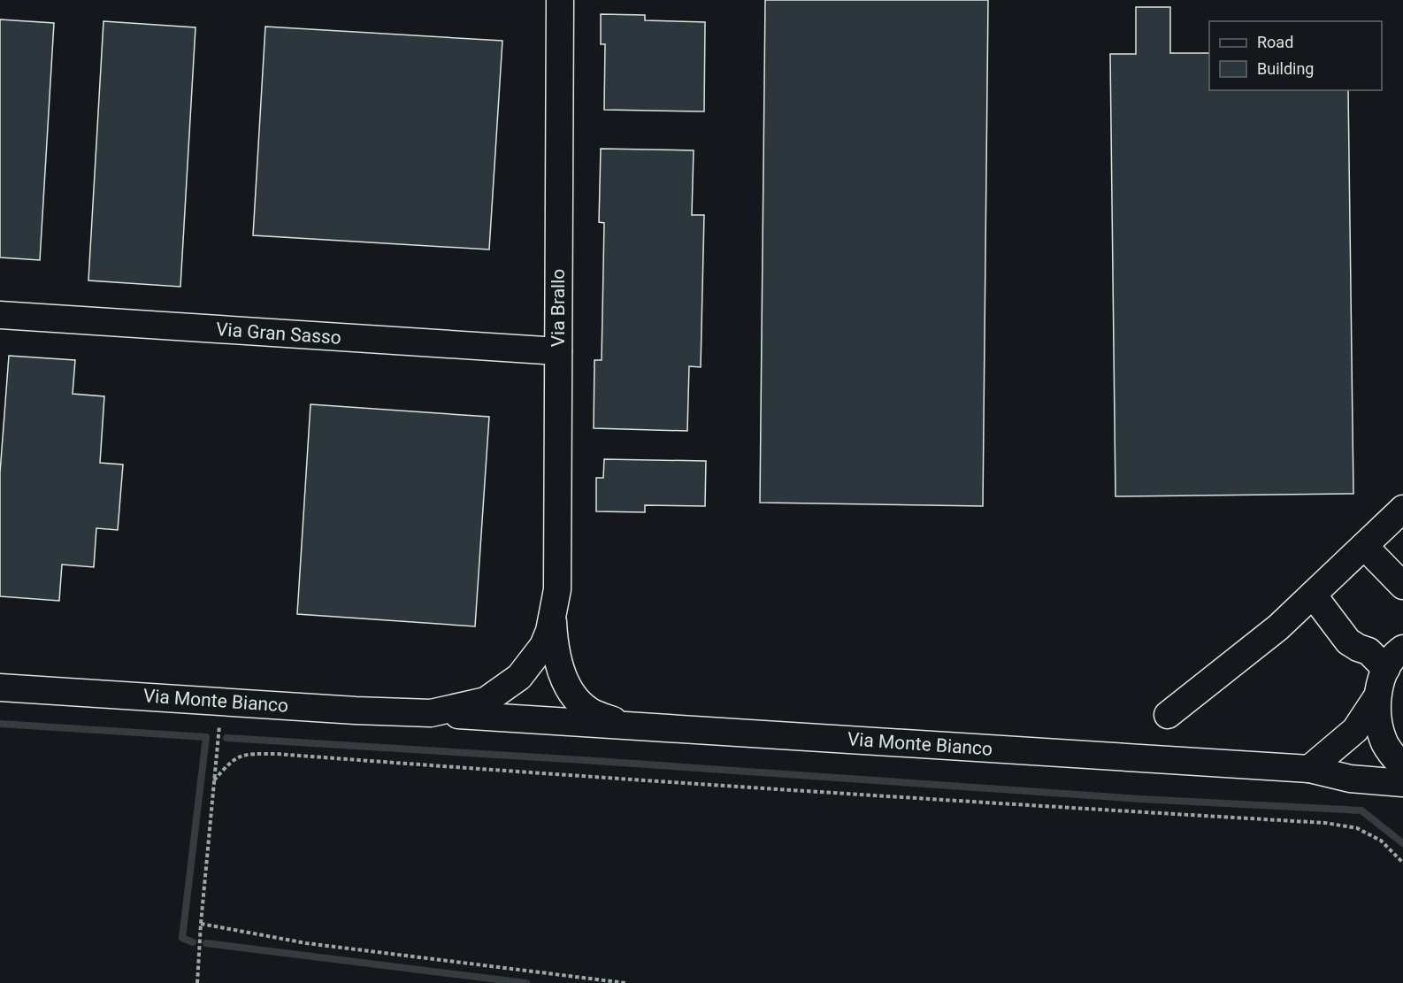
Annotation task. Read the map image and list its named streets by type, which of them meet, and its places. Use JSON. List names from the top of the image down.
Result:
{
  "streets": {
    "street": ["Via Brallo", "Via Gran Sasso", "Via Monte Bianco"]
  },
  "crossings": [
    ["Via Brallo", "Via Gran Sasso"],
    ["Via Brallo", "Via Monte Bianco"]
  ],
  "legend": ["Road", "Building"]
}
